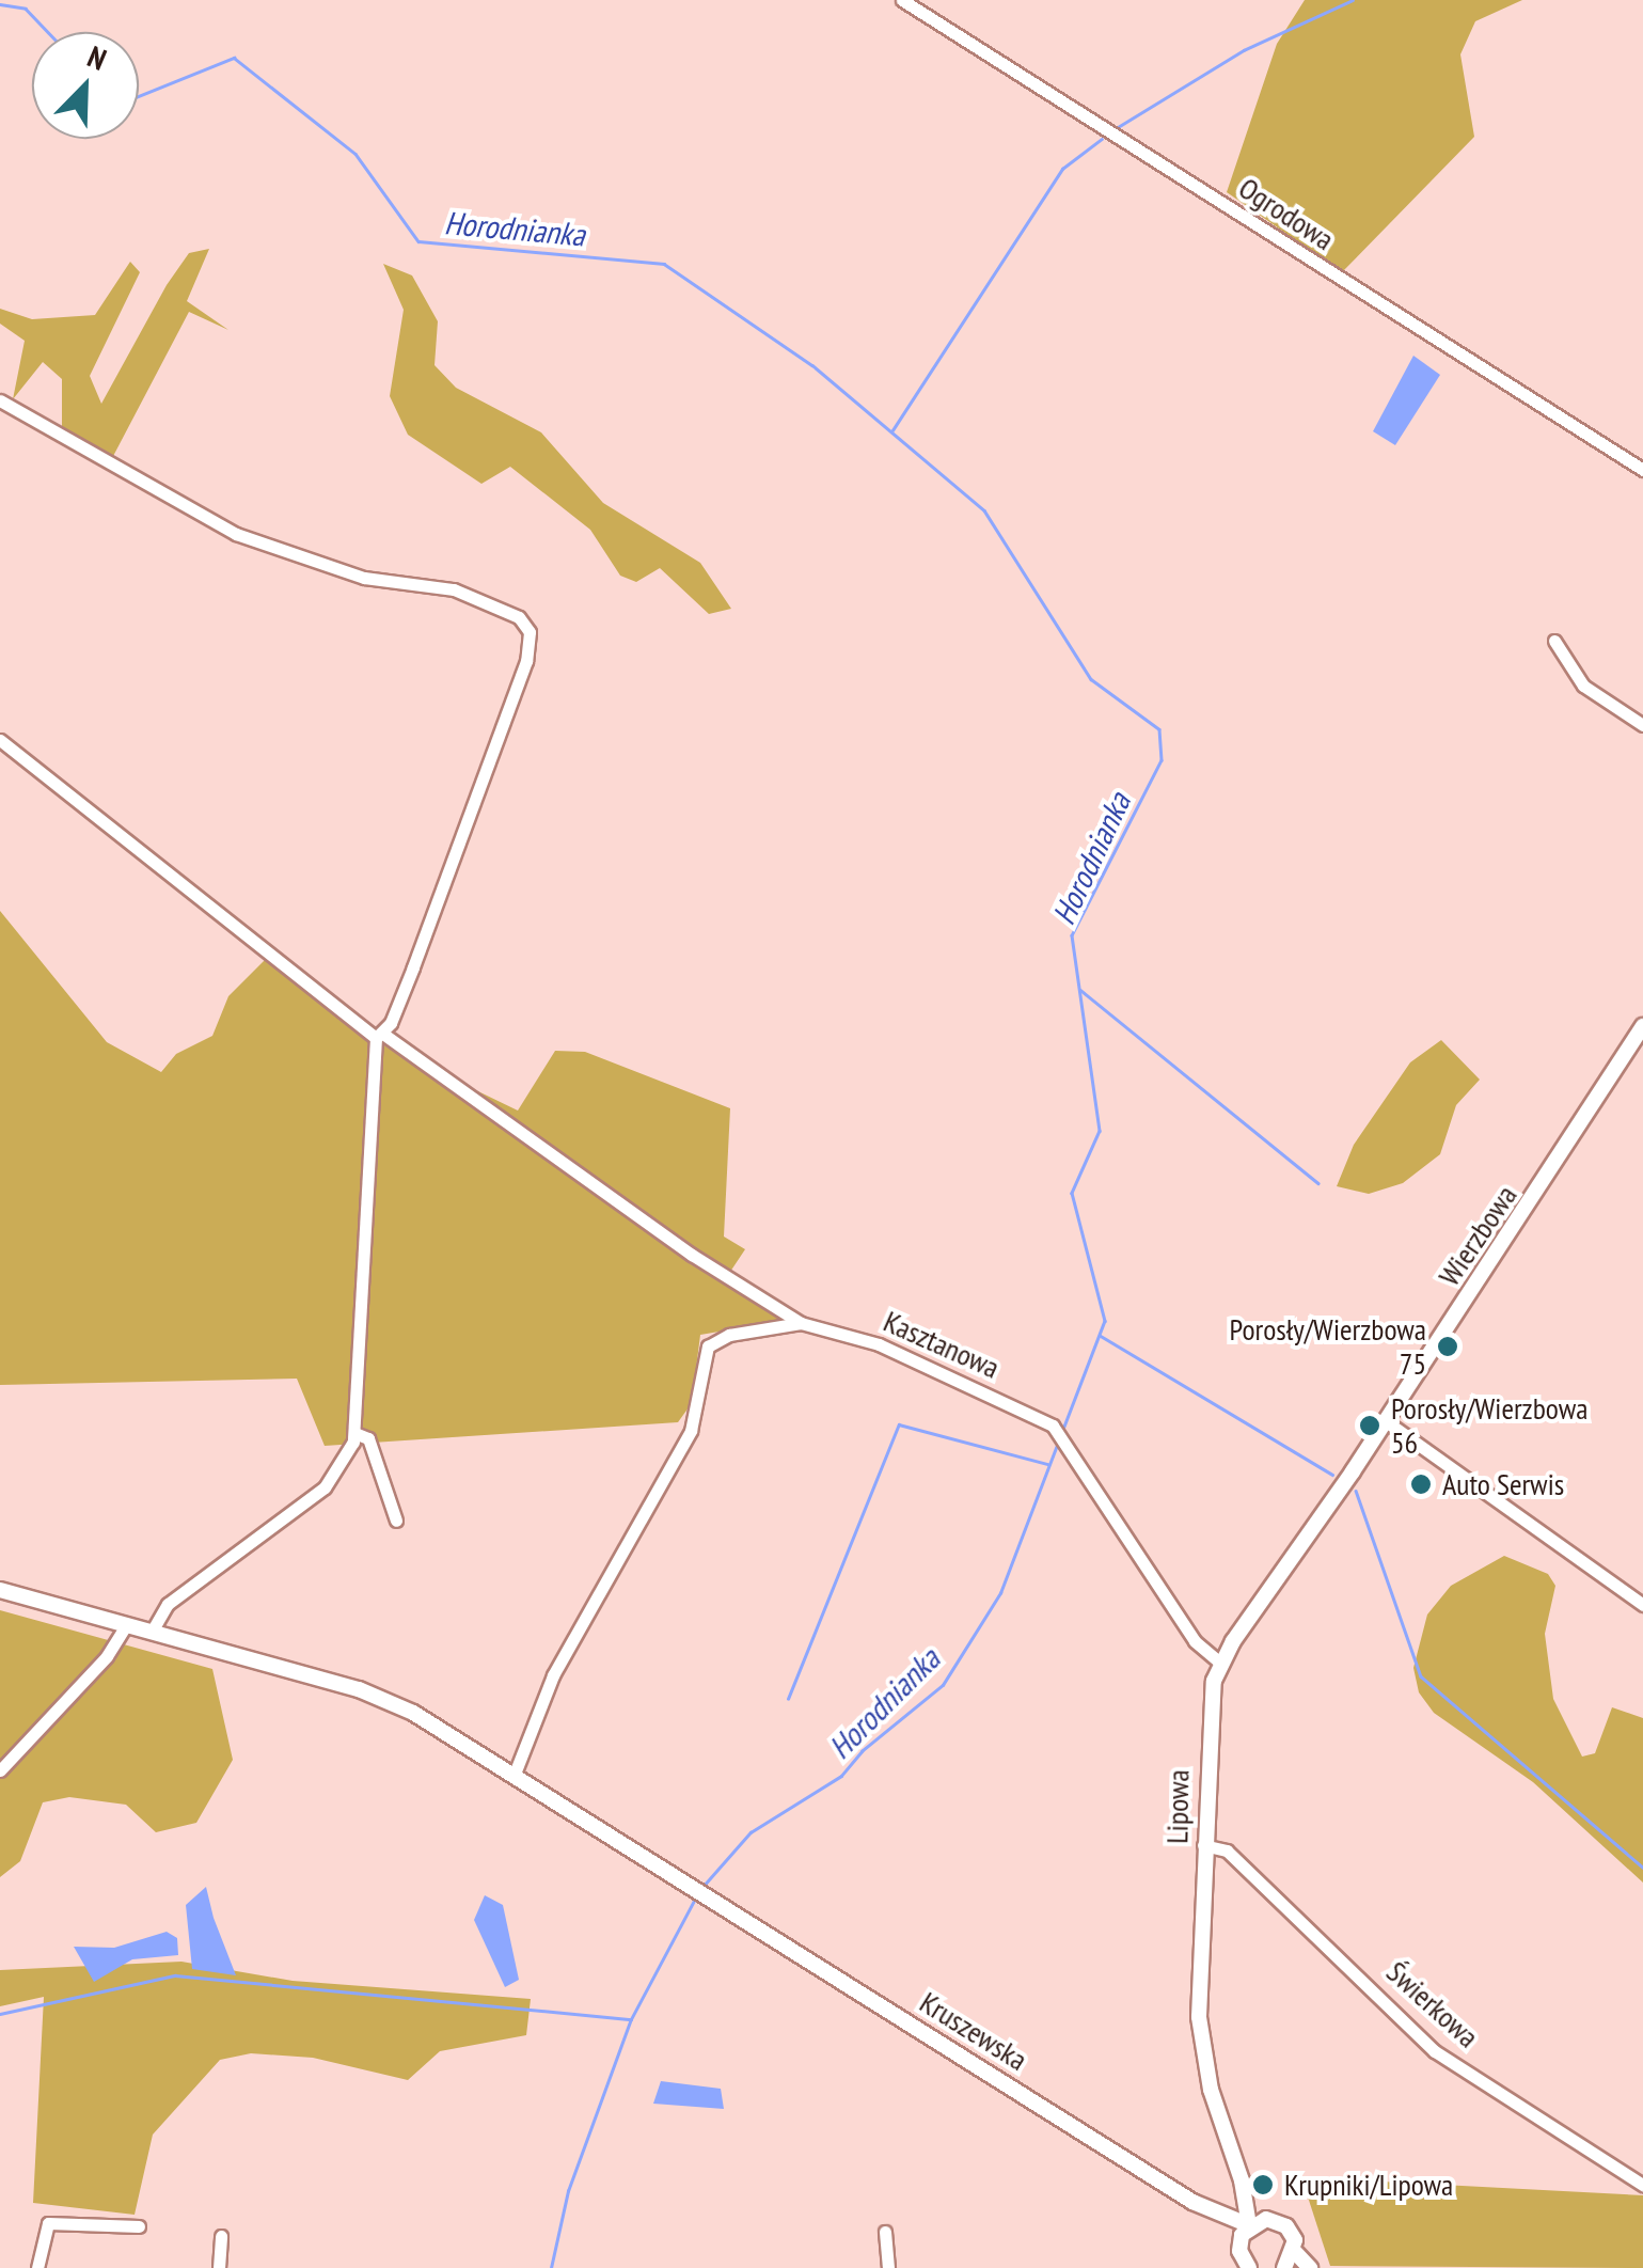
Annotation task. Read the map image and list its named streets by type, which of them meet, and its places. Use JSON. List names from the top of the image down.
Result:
{
  "streets": {
    "street": [
      "Ogrodowa",
      "Wierzbowa",
      "Kasztanowa",
      "Lipowa",
      "Świerkowa",
      "Kruszewska"
    ]
  },
  "crossings": [
    ["Wierzbowa", "Lipowa"],
    ["Kasztanowa", "Lipowa"],
    ["Lipowa", "Świerkowa"],
    ["Lipowa", "Kruszewska"]
  ],
  "water": ["Horodnianka"],
  "places": [
    "Porosły/Wierzbowa 75",
    "Porosły/Wierzbowa 56",
    "Auto Serwis",
    "Krupniki/Lipowa"
  ],
  "north": "top right"
}
